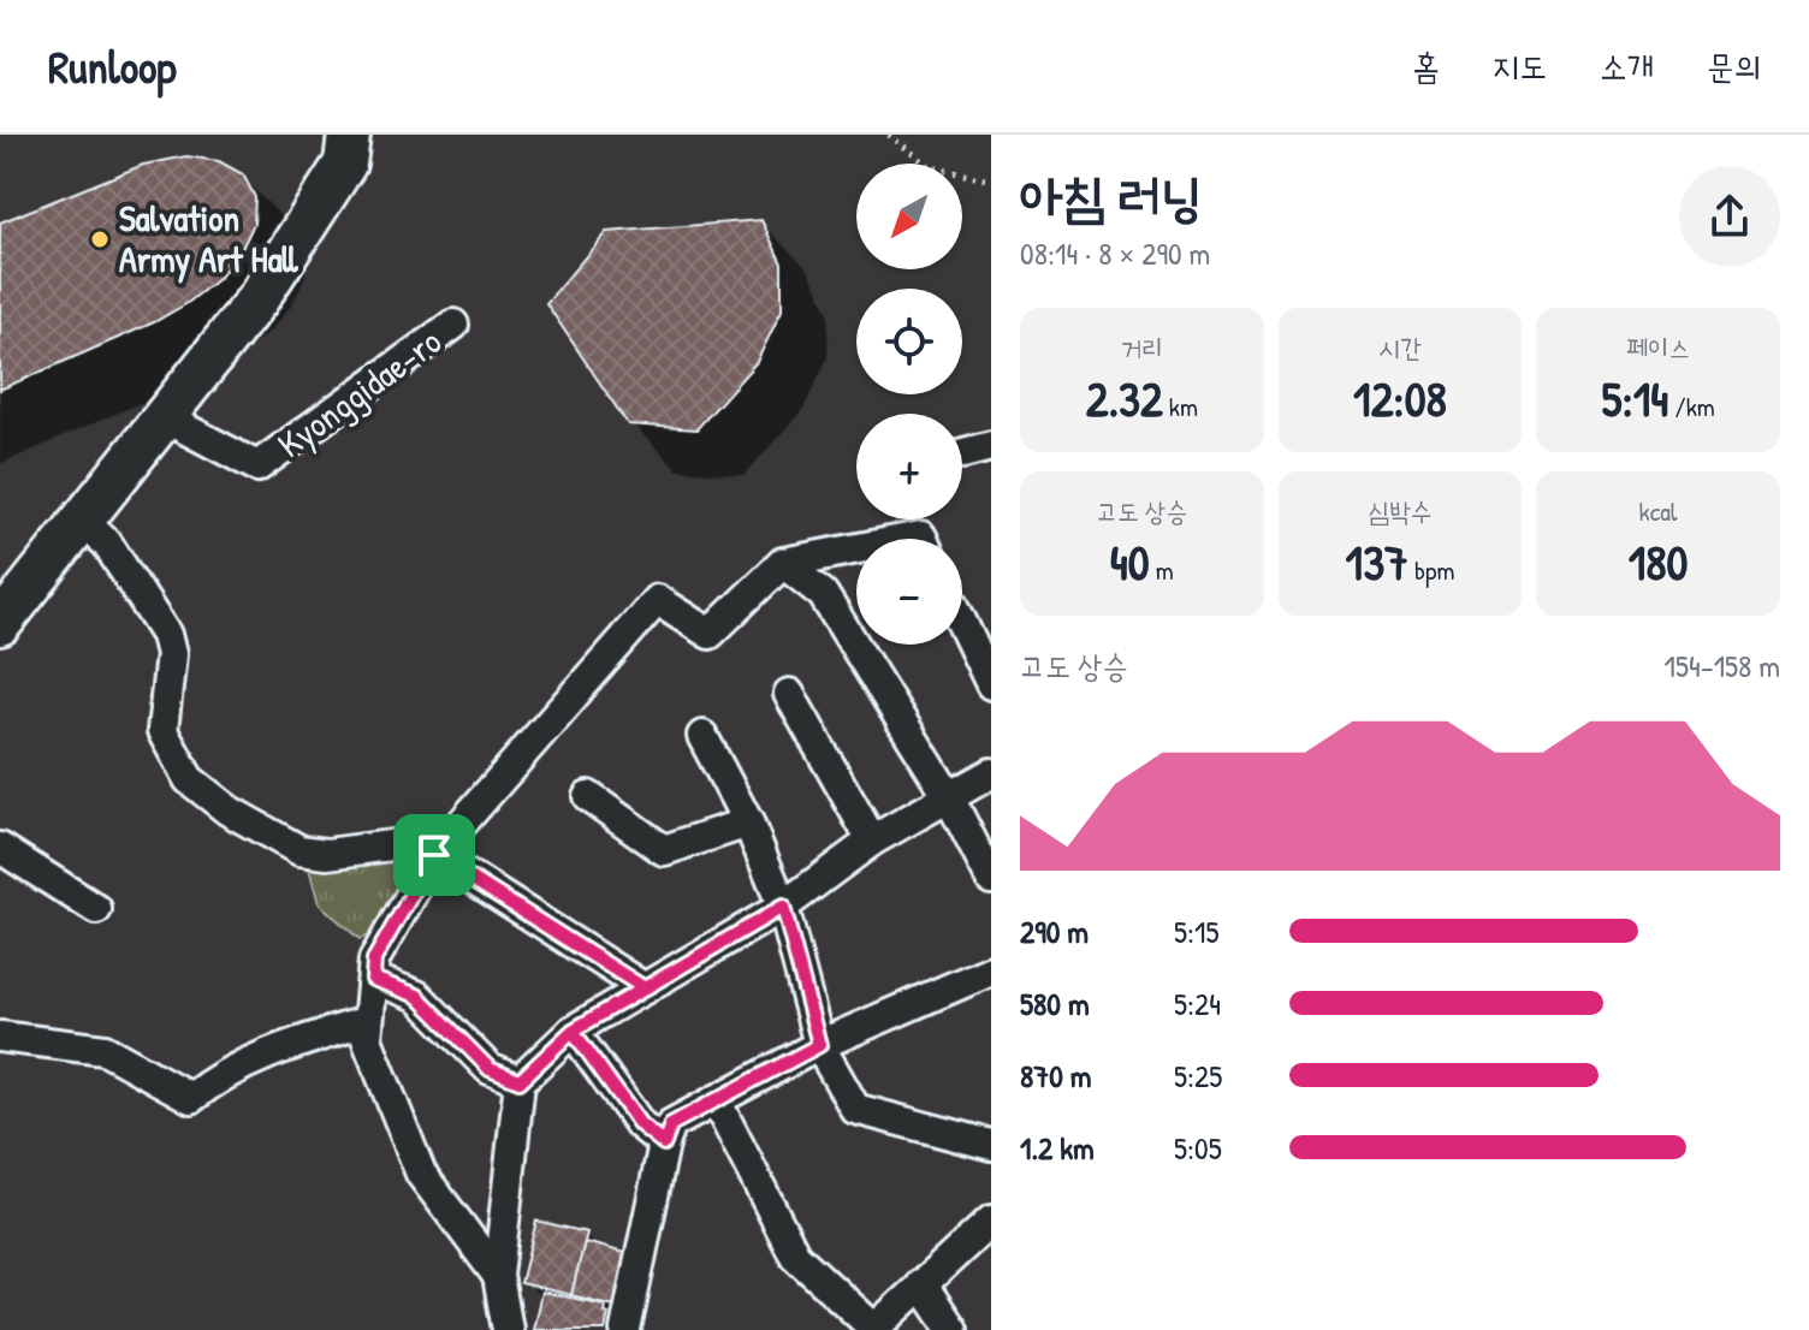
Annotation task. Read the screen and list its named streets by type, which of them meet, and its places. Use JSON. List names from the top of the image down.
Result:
{
  "streets": {
    "street": ["Kyonggidae-ro"]
  },
  "places": ["Salvation Army Art Hall"],
  "north": "bottom left",
  "page": {
    "header": "Runloop",
    "nav": [
      "홈",
      "지도",
      "소개",
      "문의"
    ],
    "heading": ["아침 러닝", "08:14 · 8 × 290 m"],
    "map_buttons": ["+", "−"],
    "stats": [
      ["거리", "2.32 km"],
      ["시간", "12:08"],
      ["페이스", "5:14 /km"],
      ["고도 상승", "40 m"],
      ["심박수", "137 bpm"],
      ["kcal", "180"]
    ],
    "chart": ["고도 상승", "154–158 m"],
    "list": [
      {
        "name": "290 m",
        "note": "5:15"
      },
      {
        "name": "580 m",
        "note": "5:24"
      },
      {
        "name": "870 m",
        "note": "5:25"
      },
      {
        "name": "1.2 km",
        "note": "5:05"
      }
    ]
  }
}
